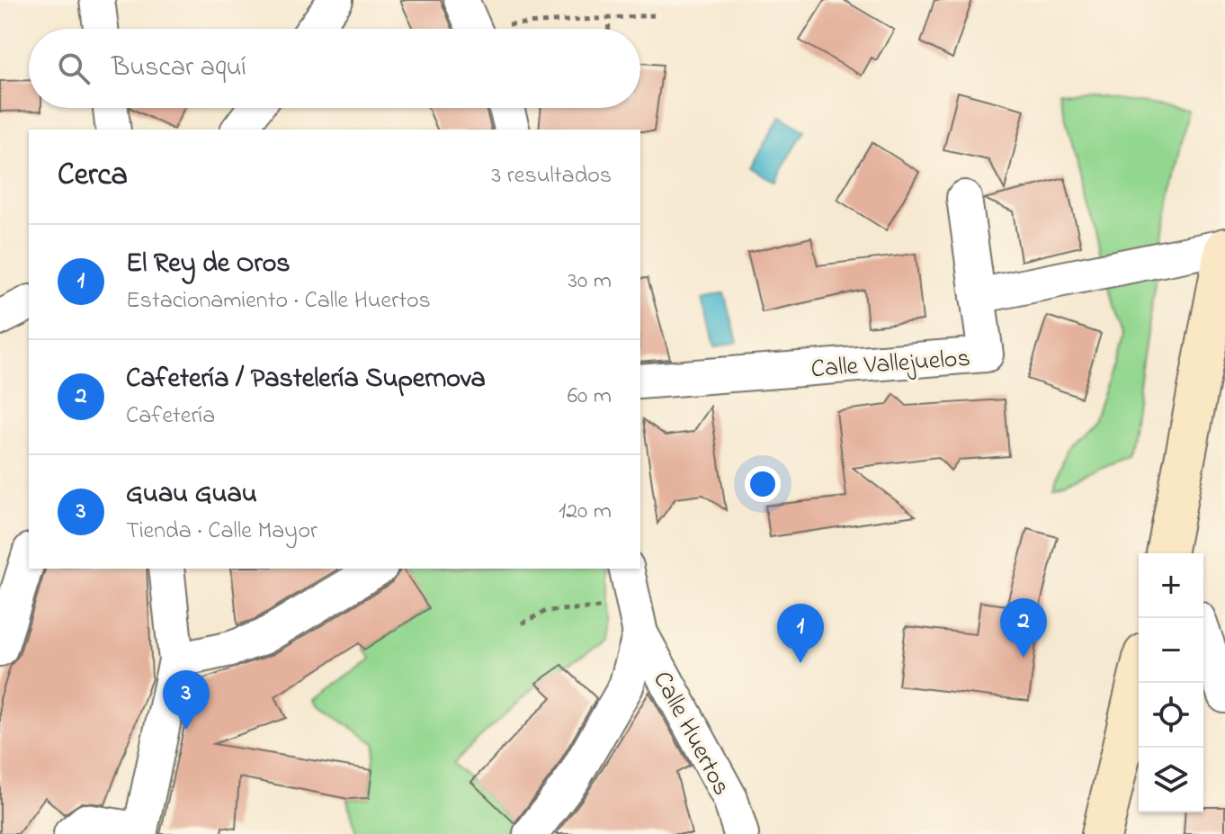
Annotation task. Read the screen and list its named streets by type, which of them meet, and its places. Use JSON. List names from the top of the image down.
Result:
{
  "streets": {
    "street": ["Calle Vallejuelos", "Calle Huertos"]
  },
  "page": {
    "search": "Buscar aquí",
    "heading": ["Cerca", "3 resultados"],
    "list": [
      {
        "mark": "1",
        "name": "El Rey de Oros",
        "note": "Estacionamiento · Calle Huertos",
        "value": "30 m"
      },
      {
        "mark": "2",
        "name": "Cafetería / Pastelería Supernova",
        "note": "Cafetería",
        "value": "60 m"
      },
      {
        "mark": "3",
        "name": "Guau Guau",
        "note": "Tienda · Calle Mayor",
        "value": "120 m"
      }
    ],
    "map_buttons": ["+", "−"],
    "pins": ["2", "1", "3"]
  }
}
